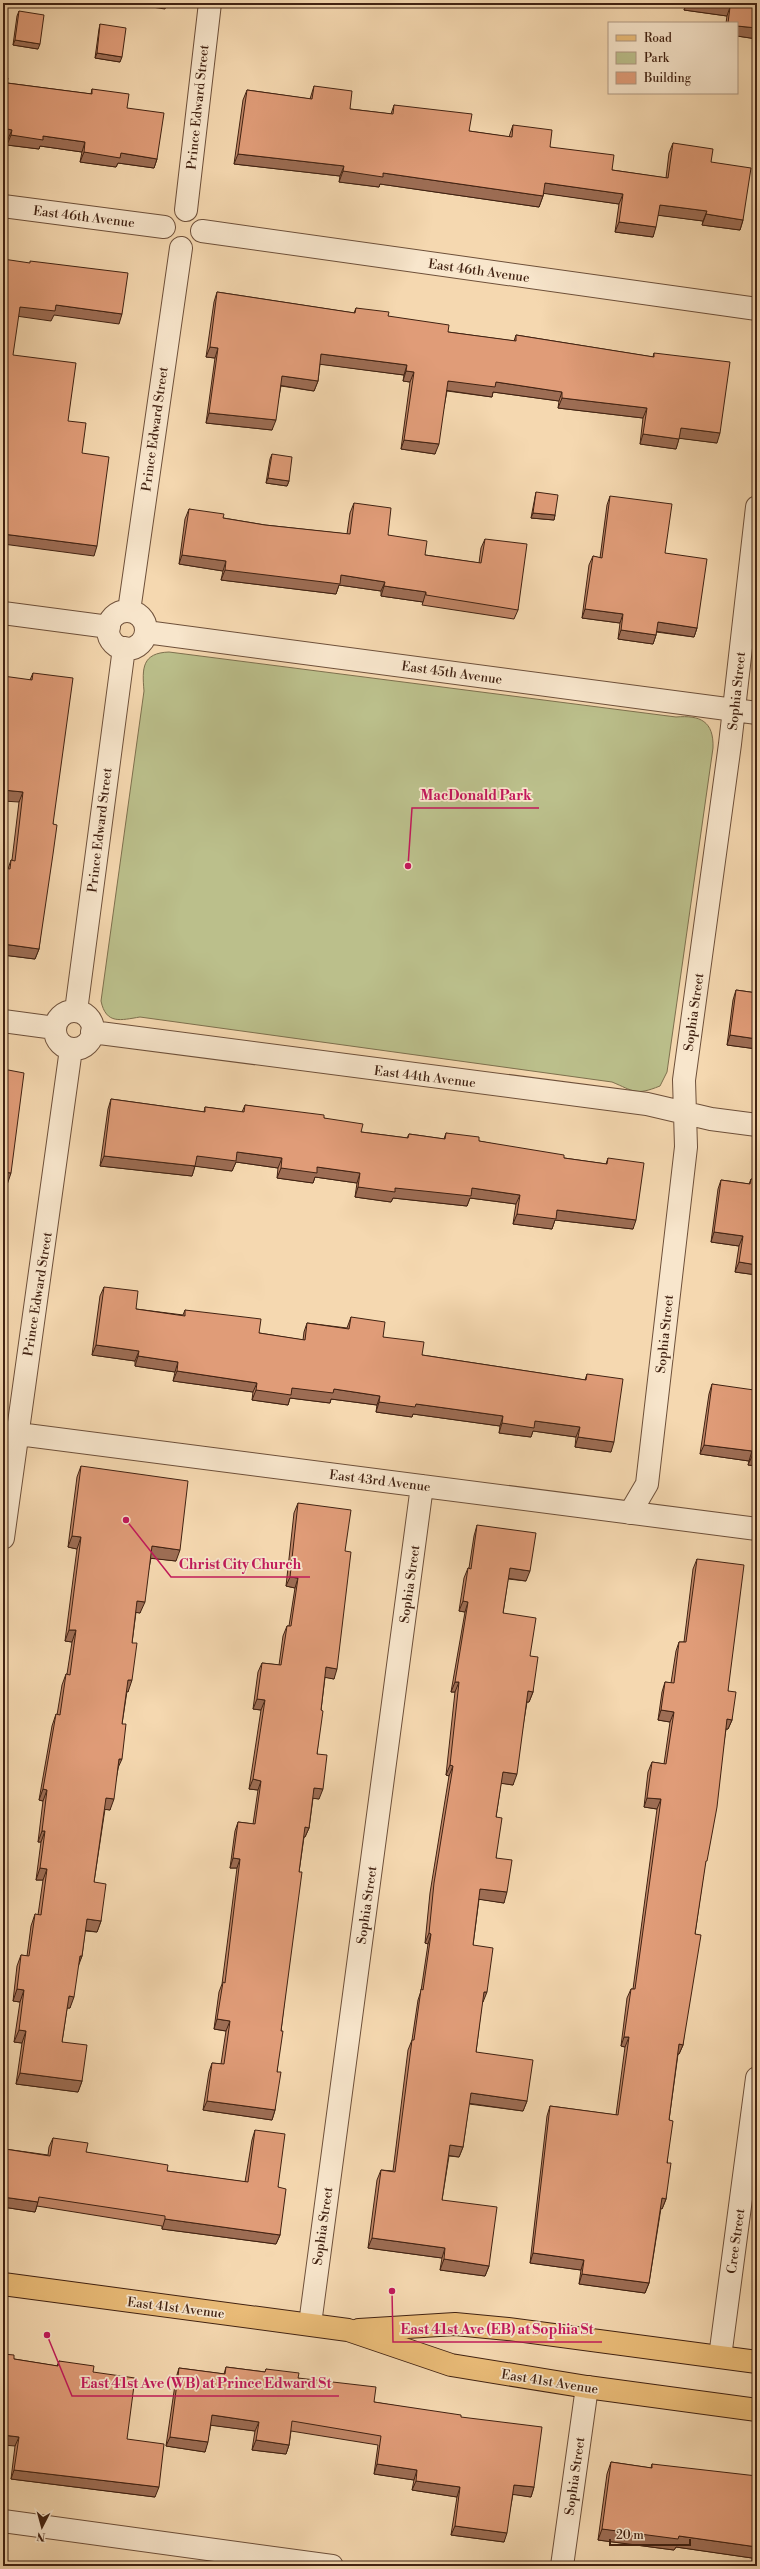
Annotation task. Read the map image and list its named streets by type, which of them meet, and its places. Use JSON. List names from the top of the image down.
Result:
{
  "streets": {
    "main road": ["East 41st Avenue"],
    "street": [
      "Prince Edward Street",
      "East 46th Avenue",
      "East 45th Avenue",
      "Sophia Street",
      "East 44th Avenue",
      "East 43rd Avenue",
      "Cree Street"
    ]
  },
  "crossings": [
    ["Prince Edward Street", "East 46th Avenue"],
    ["Prince Edward Street", "East 45th Avenue"],
    ["Prince Edward Street", "East 44th Avenue"],
    ["Prince Edward Street", "East 43rd Avenue"],
    ["East 45th Avenue", "Sophia Street"],
    ["Sophia Street", "East 44th Avenue"],
    ["Sophia Street", "East 43rd Avenue"],
    ["Sophia Street", "East 41st Avenue"],
    ["Cree Street", "East 41st Avenue"]
  ],
  "places": [
    "MacDonald Park",
    "Christ City Church",
    "East 41st Ave (EB) at Sophia St",
    "East 41st Ave (WB) at Prince Edward St"
  ],
  "legend": ["Road", "Park", "Building"],
  "scale_bar": "20 m",
  "north": "bottom"
}
